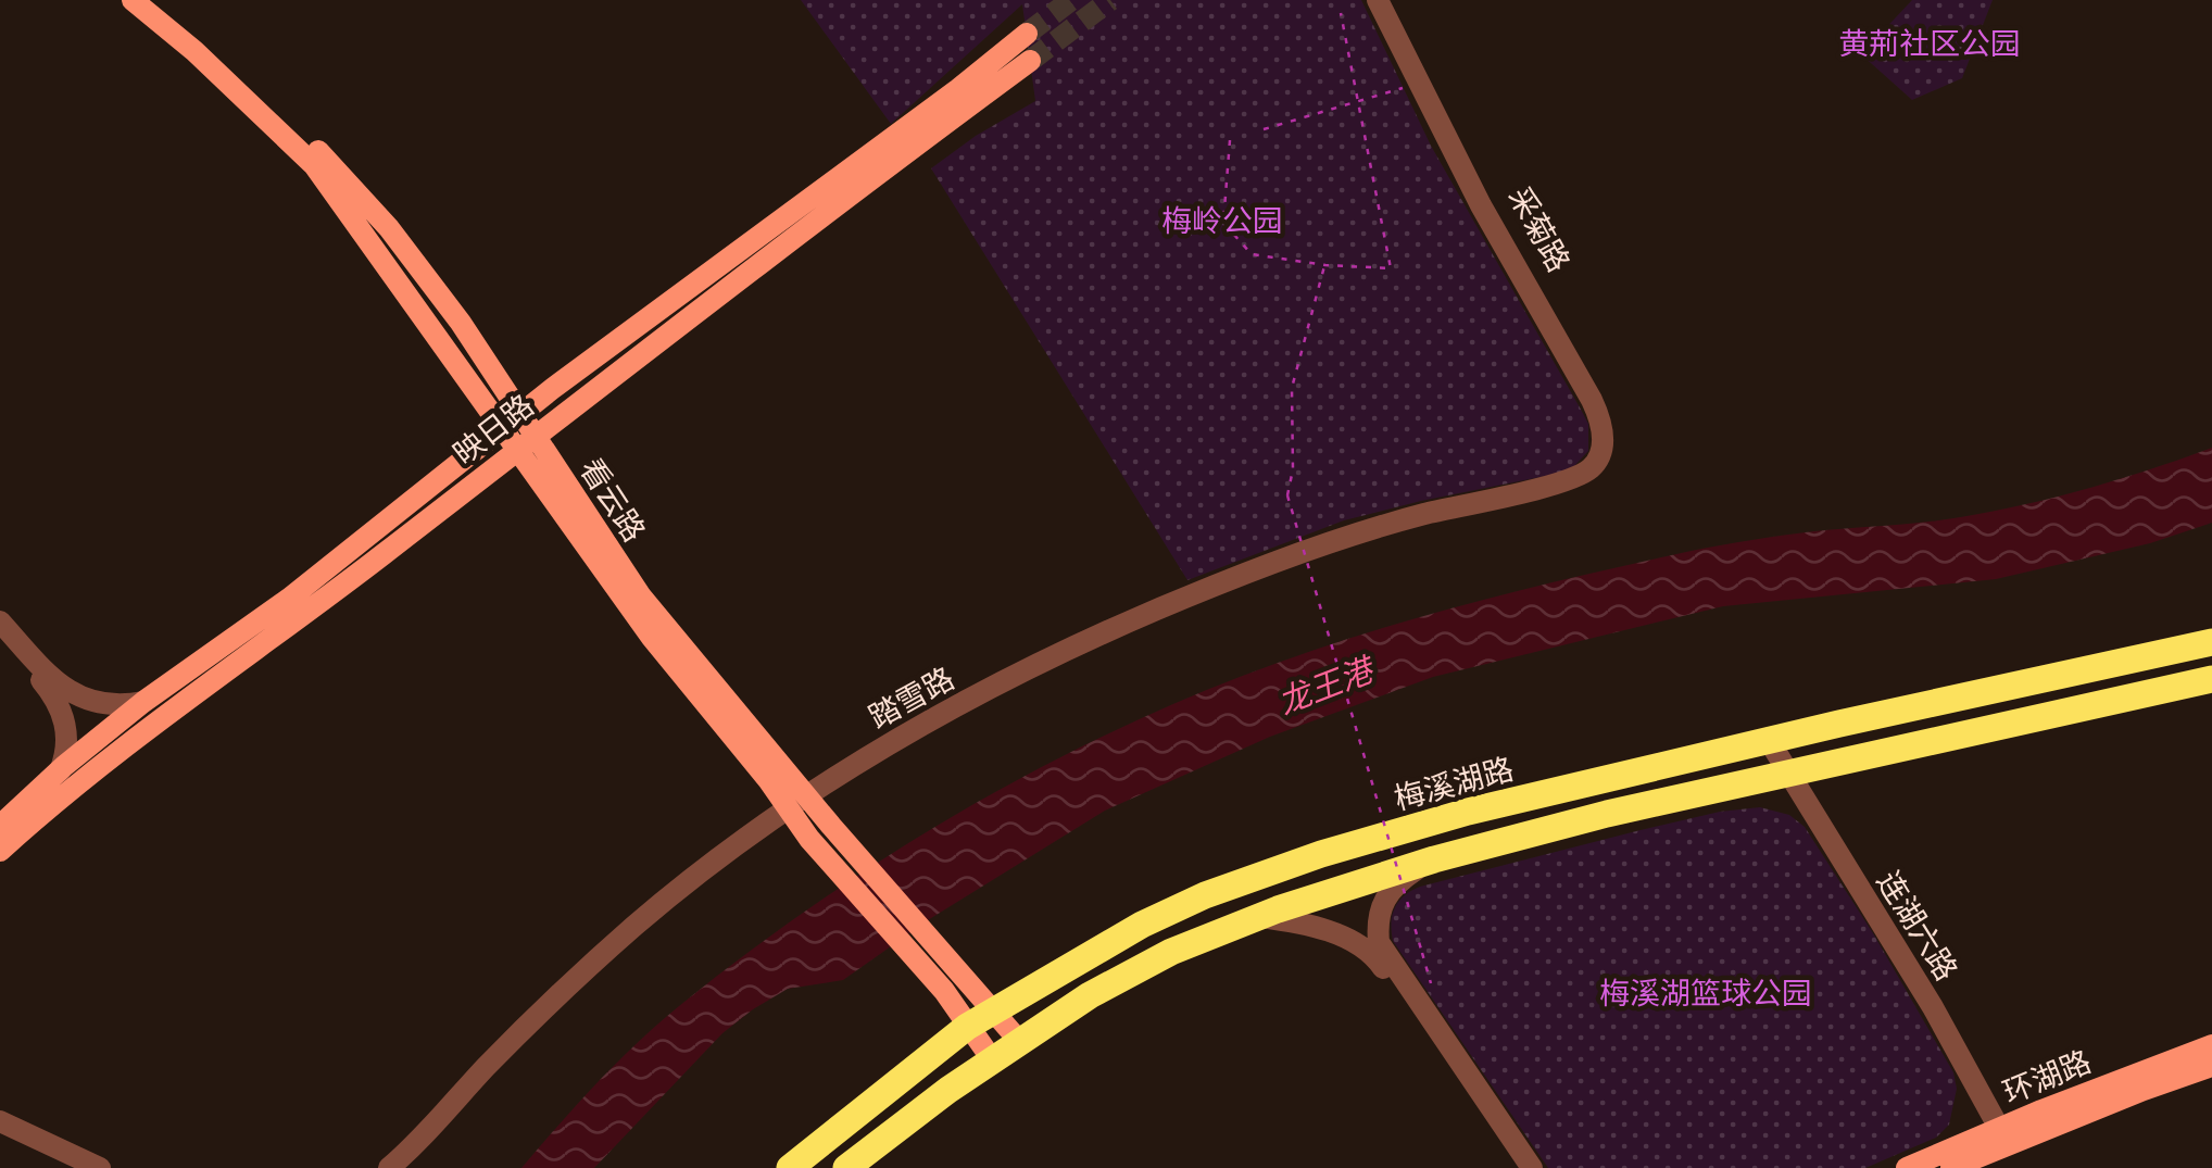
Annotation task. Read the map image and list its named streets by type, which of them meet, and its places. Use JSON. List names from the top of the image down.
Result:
{
  "streets": {
    "main road": [
      "映日路",
      "看云路",
      "梅溪湖路",
      "环湖路"
    ],
    "street": ["采菊路", "踏雪路", "连湖六路"]
  },
  "crossings": [
    ["采菊路", "踏雪路"],
    ["映日路", "看云路"],
    ["看云路", "踏雪路"],
    ["看云路", "梅溪湖路"],
    ["梅溪湖路", "连湖六路"],
    ["连湖六路", "环湖路"]
  ],
  "water": ["龙王港"],
  "parks": ["黄荊社区公园", "梅岭公园", "梅溪湖篮球公园"]
}
